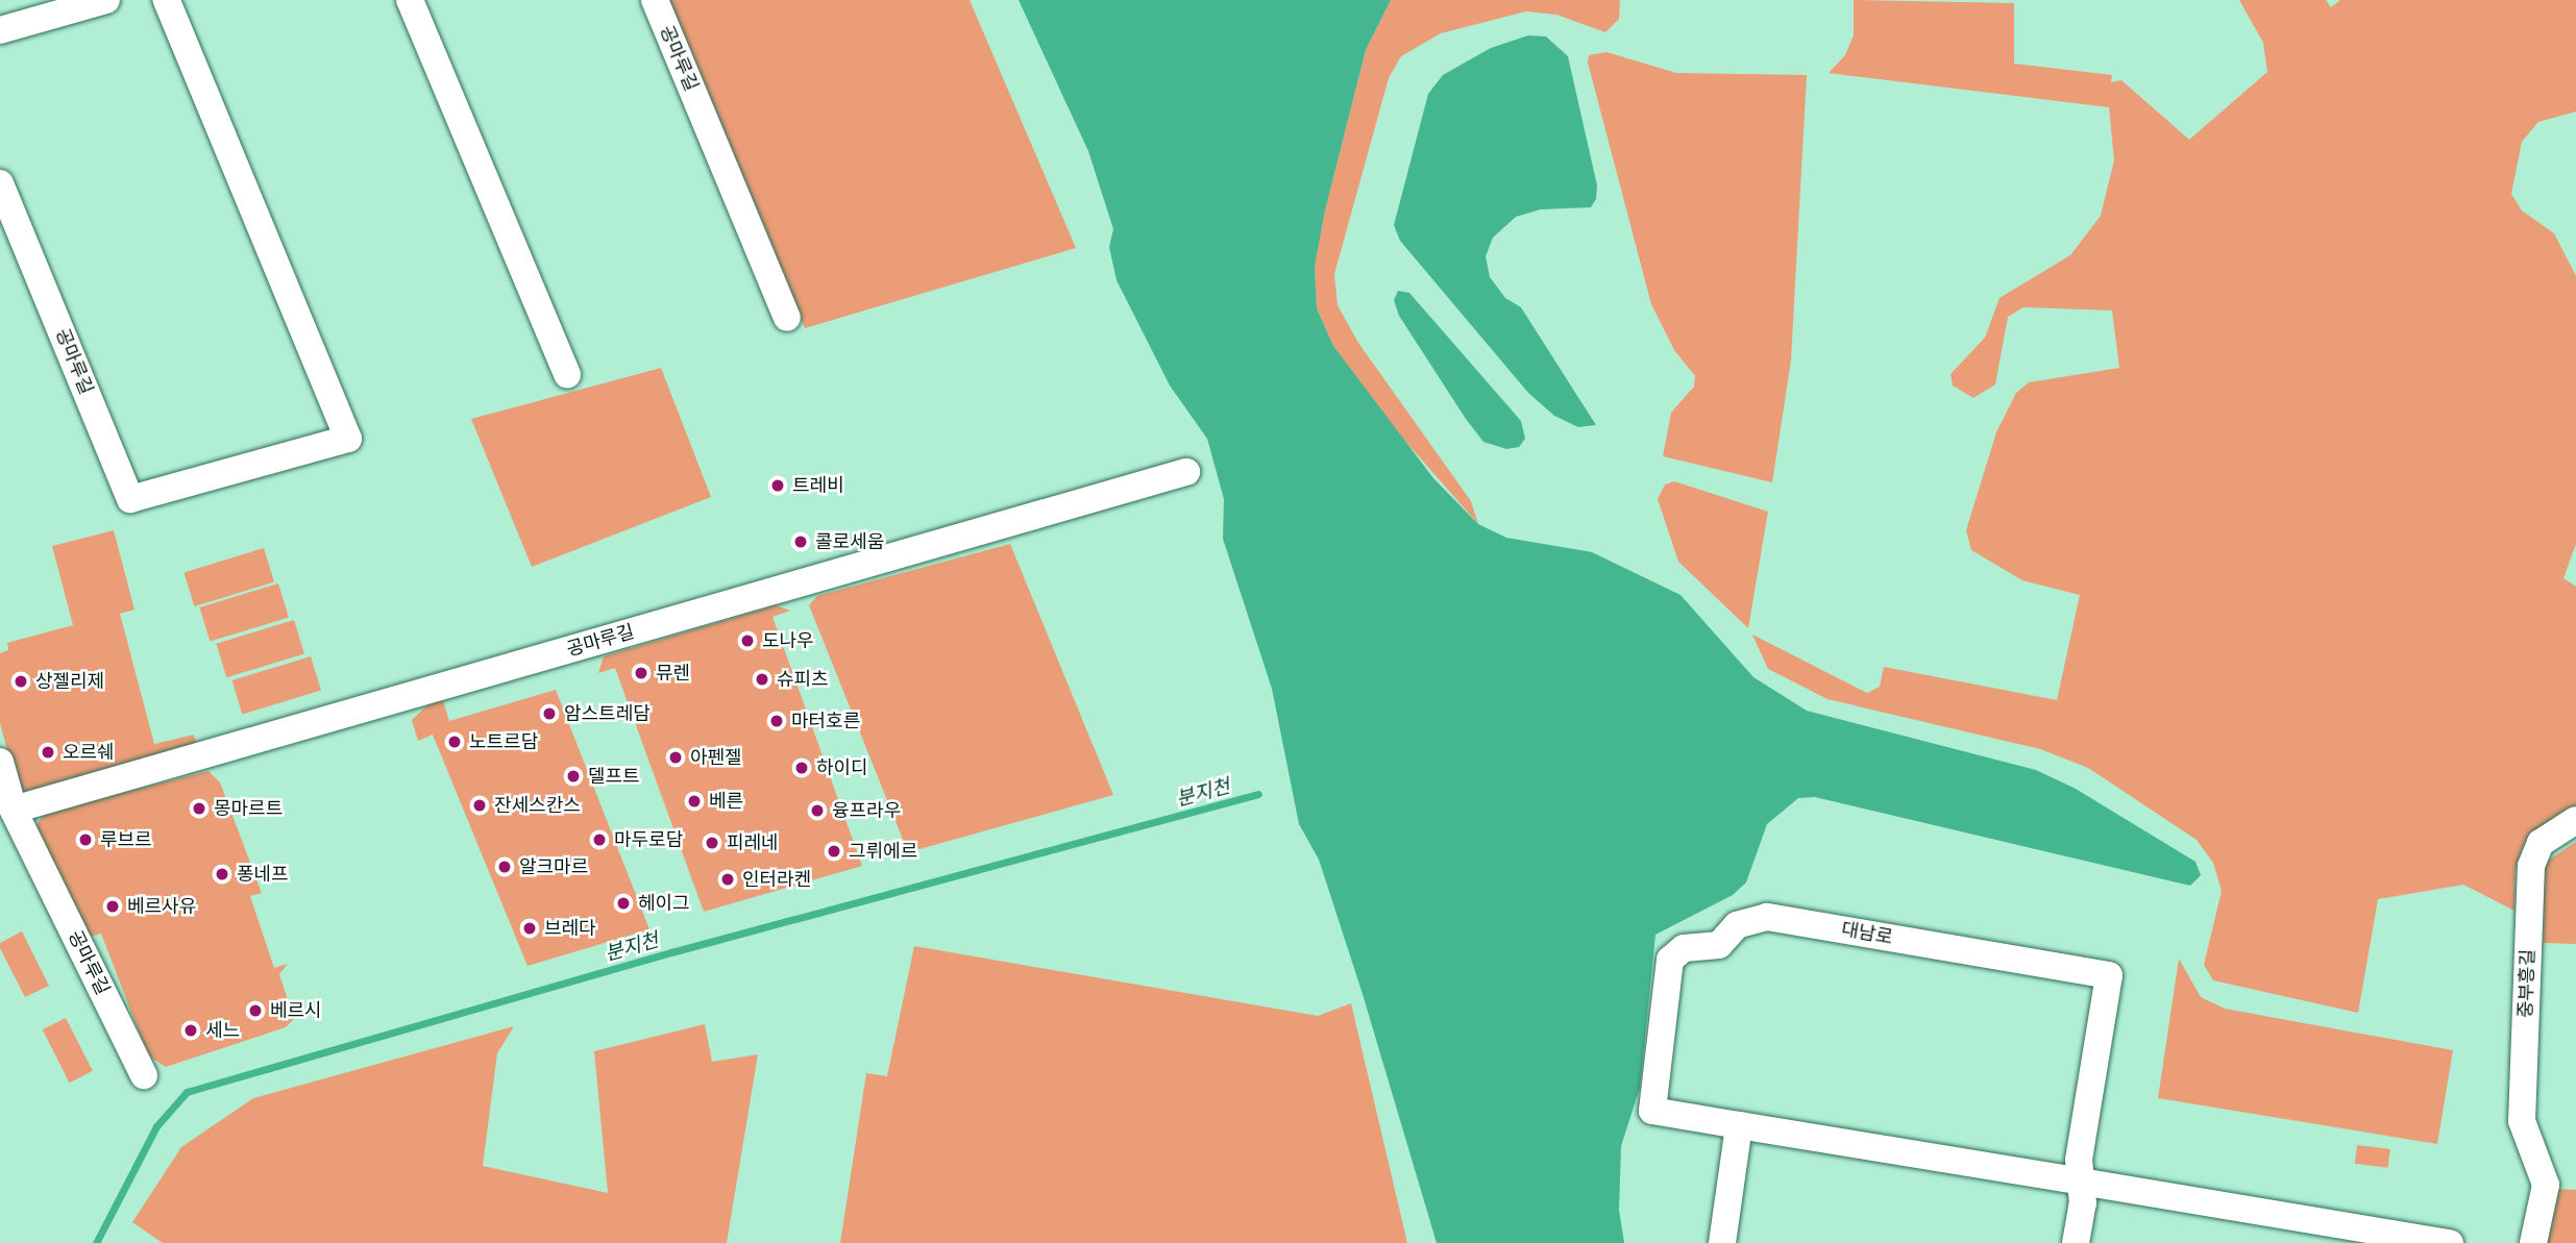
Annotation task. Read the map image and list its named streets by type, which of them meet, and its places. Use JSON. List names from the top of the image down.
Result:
{
  "streets": {
    "street": ["공마루길", "대남로", "중부흥길"]
  },
  "water": ["분지천"],
  "places": [
    "트레비",
    "콜로세움",
    "도나우",
    "뮤렌",
    "슈피츠",
    "상젤리제",
    "암스트레담",
    "마터호른",
    "노트르담",
    "오르쉐",
    "아펜젤",
    "하이디",
    "델프트",
    "베른",
    "잔세스칸스",
    "몽마르트",
    "융프라우",
    "루브르",
    "마두로담",
    "피레네",
    "그뤼에르",
    "알크마르",
    "퐁네프",
    "인터라켄",
    "헤이그",
    "베르사유",
    "브레다",
    "베르시",
    "세느"
  ]
}
